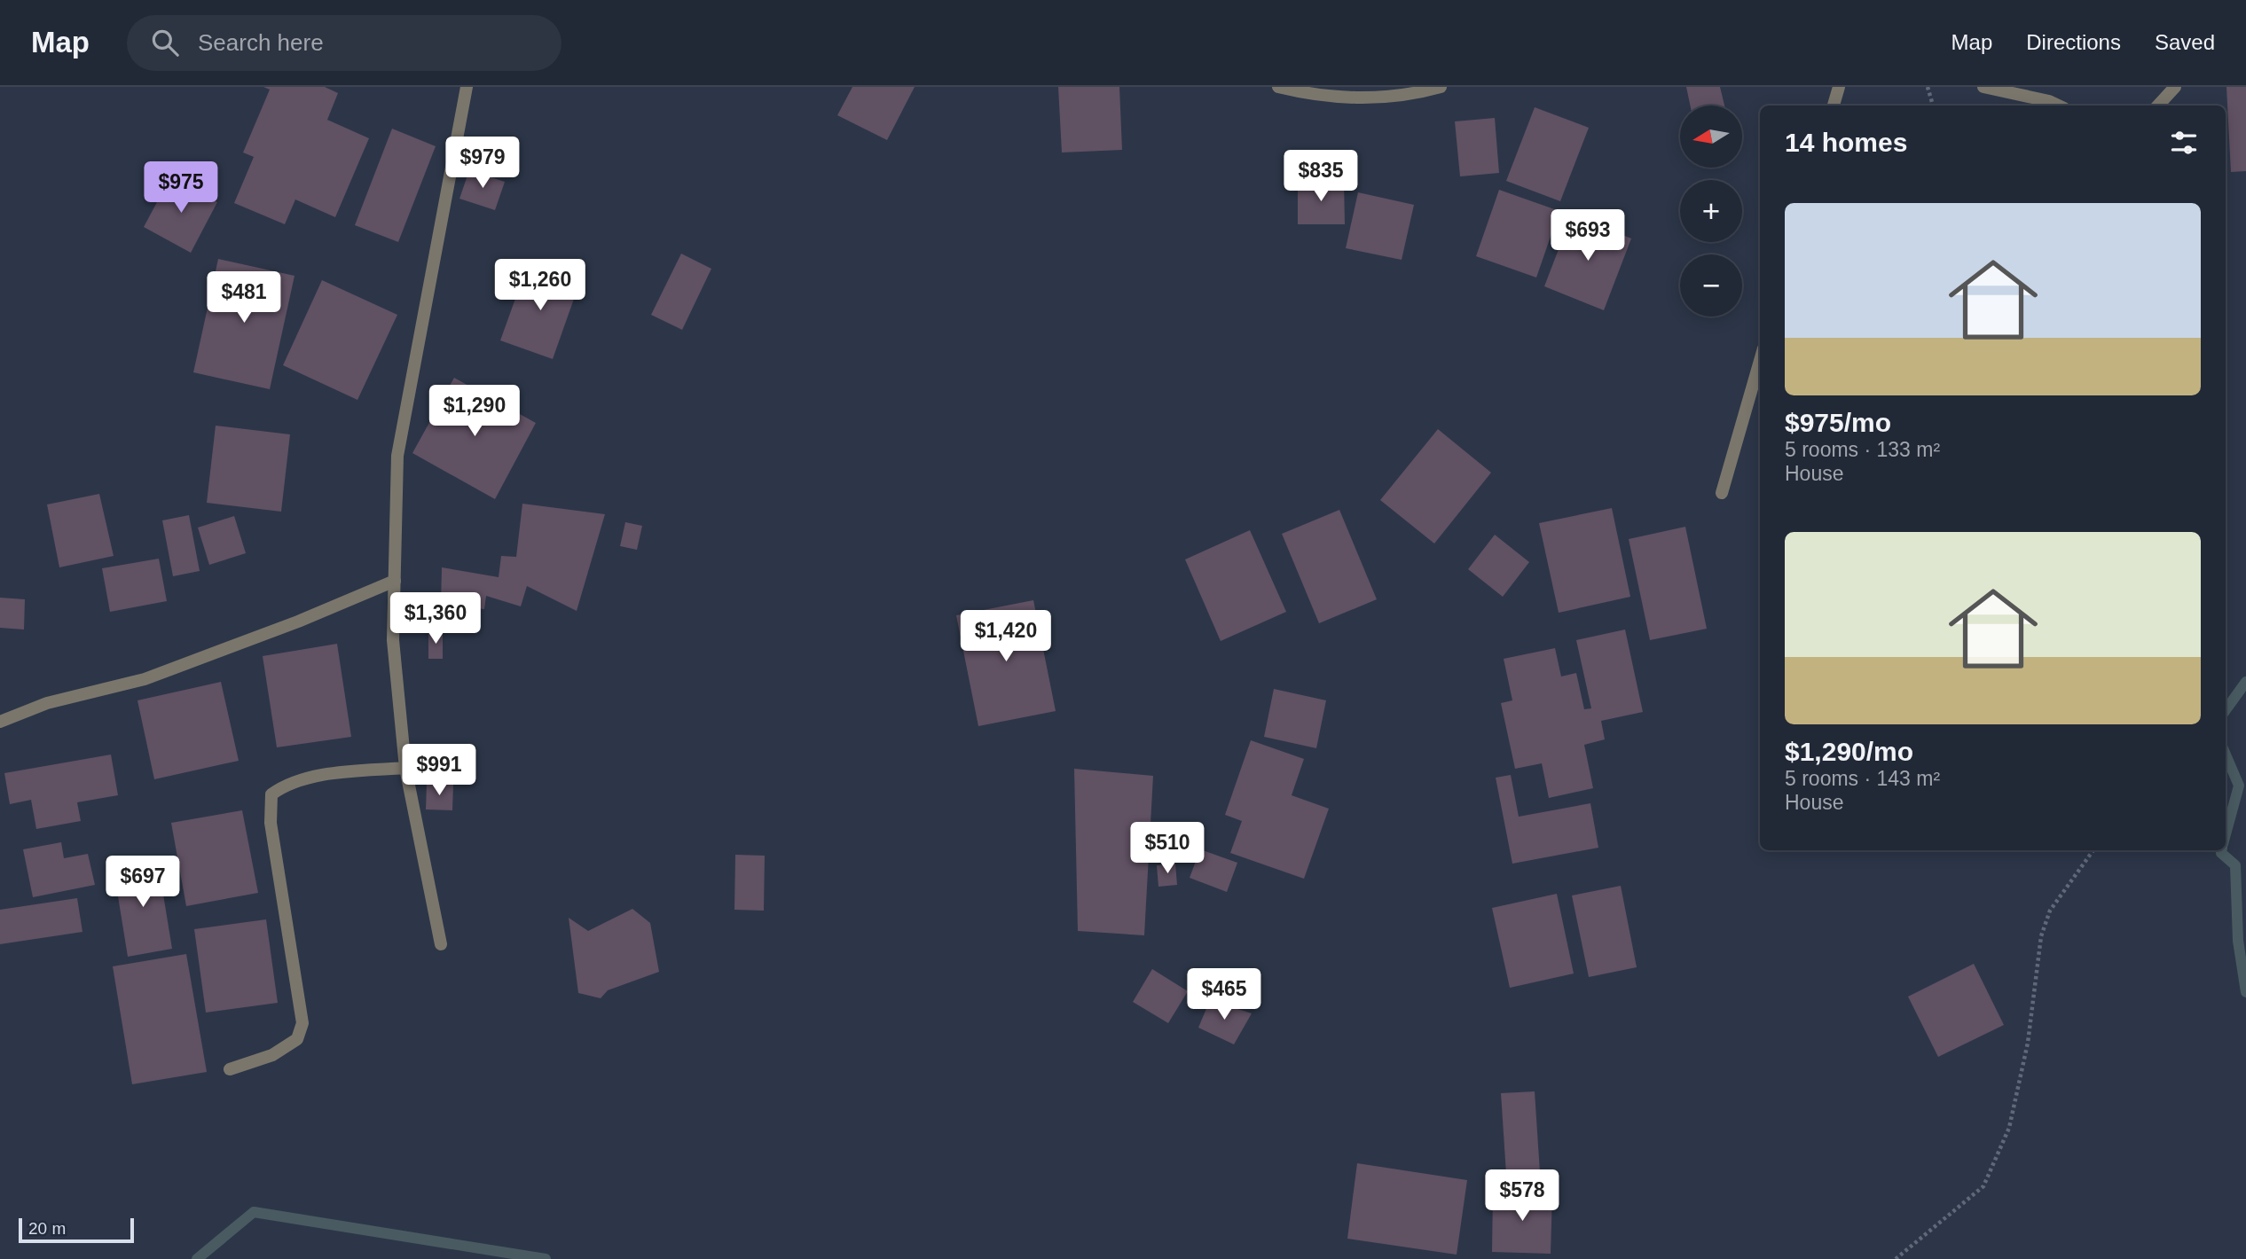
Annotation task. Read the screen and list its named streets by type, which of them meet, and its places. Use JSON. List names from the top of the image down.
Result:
{
  "scale_bar": "20 m",
  "north": "left",
  "page": {
    "header": "Map",
    "search": "Search here",
    "nav": ["Map", "Directions", "Saved"],
    "map_buttons": ["+", "−"],
    "heading": "14 homes",
    "price": [
      "$979",
      "$835",
      "$975",
      "$693",
      "$1,260",
      "$481",
      "$1,290",
      "$1,360",
      "$1,420",
      "$991",
      "$510",
      "$697",
      "$465",
      "$578"
    ],
    "list": [
      {
        "name": "$975/mo",
        "note": "5 rooms · 133 m² · House"
      },
      {
        "name": "$1,290/mo",
        "note": "5 rooms · 143 m² · House"
      }
    ],
    "scale": "20 m"
  }
}
